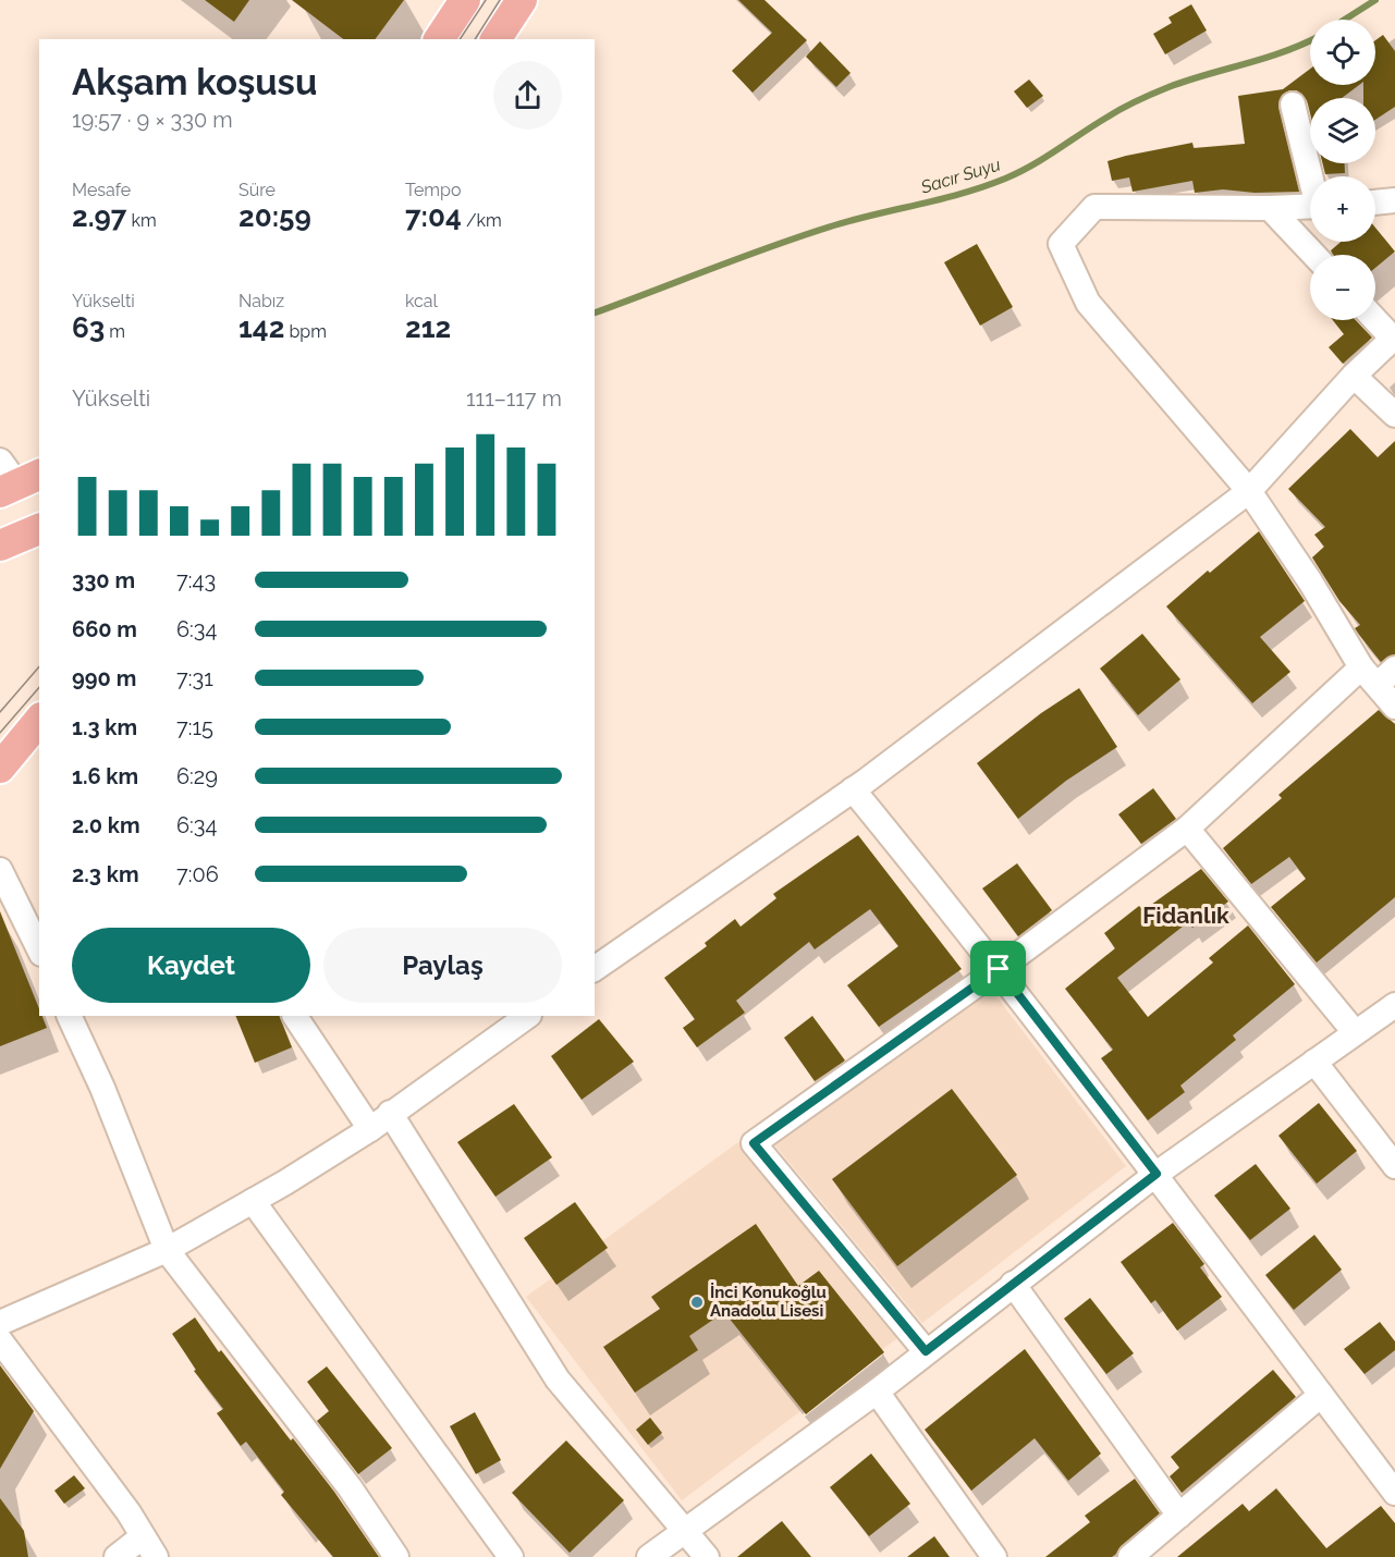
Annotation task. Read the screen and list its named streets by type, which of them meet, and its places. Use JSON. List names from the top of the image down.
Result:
{
  "districts": ["Fidanlık"],
  "water": ["Sacır Suyu"],
  "places": ["İnci Konukoğlu Anadolu Lisesi"],
  "page": {
    "map_buttons": ["+", "−"],
    "heading": ["Akşam koşusu", "19:57 · 9 × 330 m"],
    "stats": [
      ["Mesafe", "2.97 km"],
      ["Süre", "20:59"],
      ["Tempo", "7:04 /km"],
      ["Yükselti", "63 m"],
      ["Nabız", "142 bpm"],
      ["kcal", "212"]
    ],
    "chart": ["Yükselti", "111–117 m"],
    "list": [
      {
        "name": "330 m",
        "note": "7:43"
      },
      {
        "name": "660 m",
        "note": "6:34"
      },
      {
        "name": "990 m",
        "note": "7:31"
      },
      {
        "name": "1.3 km",
        "note": "7:15"
      },
      {
        "name": "1.6 km",
        "note": "6:29"
      },
      {
        "name": "2.0 km",
        "note": "6:34"
      },
      {
        "name": "2.3 km",
        "note": "7:06"
      }
    ],
    "buttons": ["Kaydet", "Paylaş"]
  }
}
